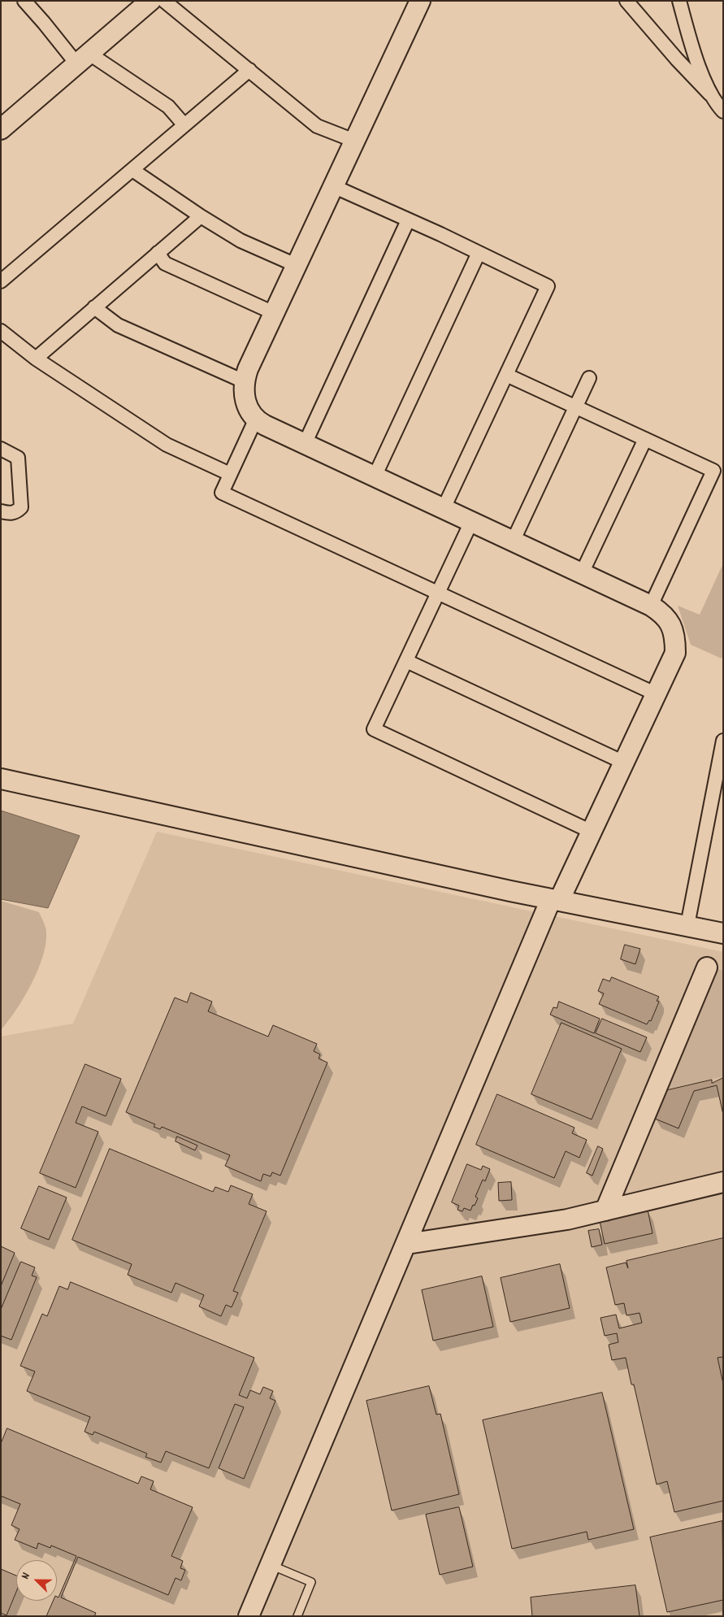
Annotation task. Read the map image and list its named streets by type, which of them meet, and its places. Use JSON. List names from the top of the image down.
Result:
{
  "north": "top left"
}
